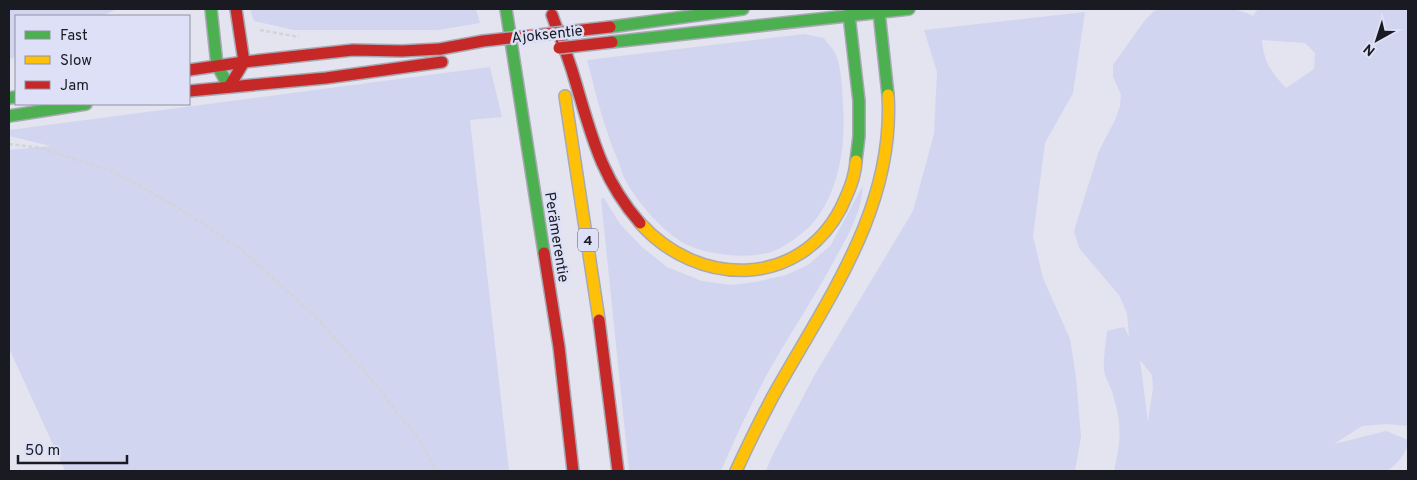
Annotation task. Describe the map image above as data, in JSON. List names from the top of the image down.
{
  "streets": {
    "main road": ["Ajoksentie", "Perämerentie", "4"]
  },
  "legend": ["Fast", "Slow", "Jam"],
  "scale_bar": "50 m",
  "north": "bottom left"
}
